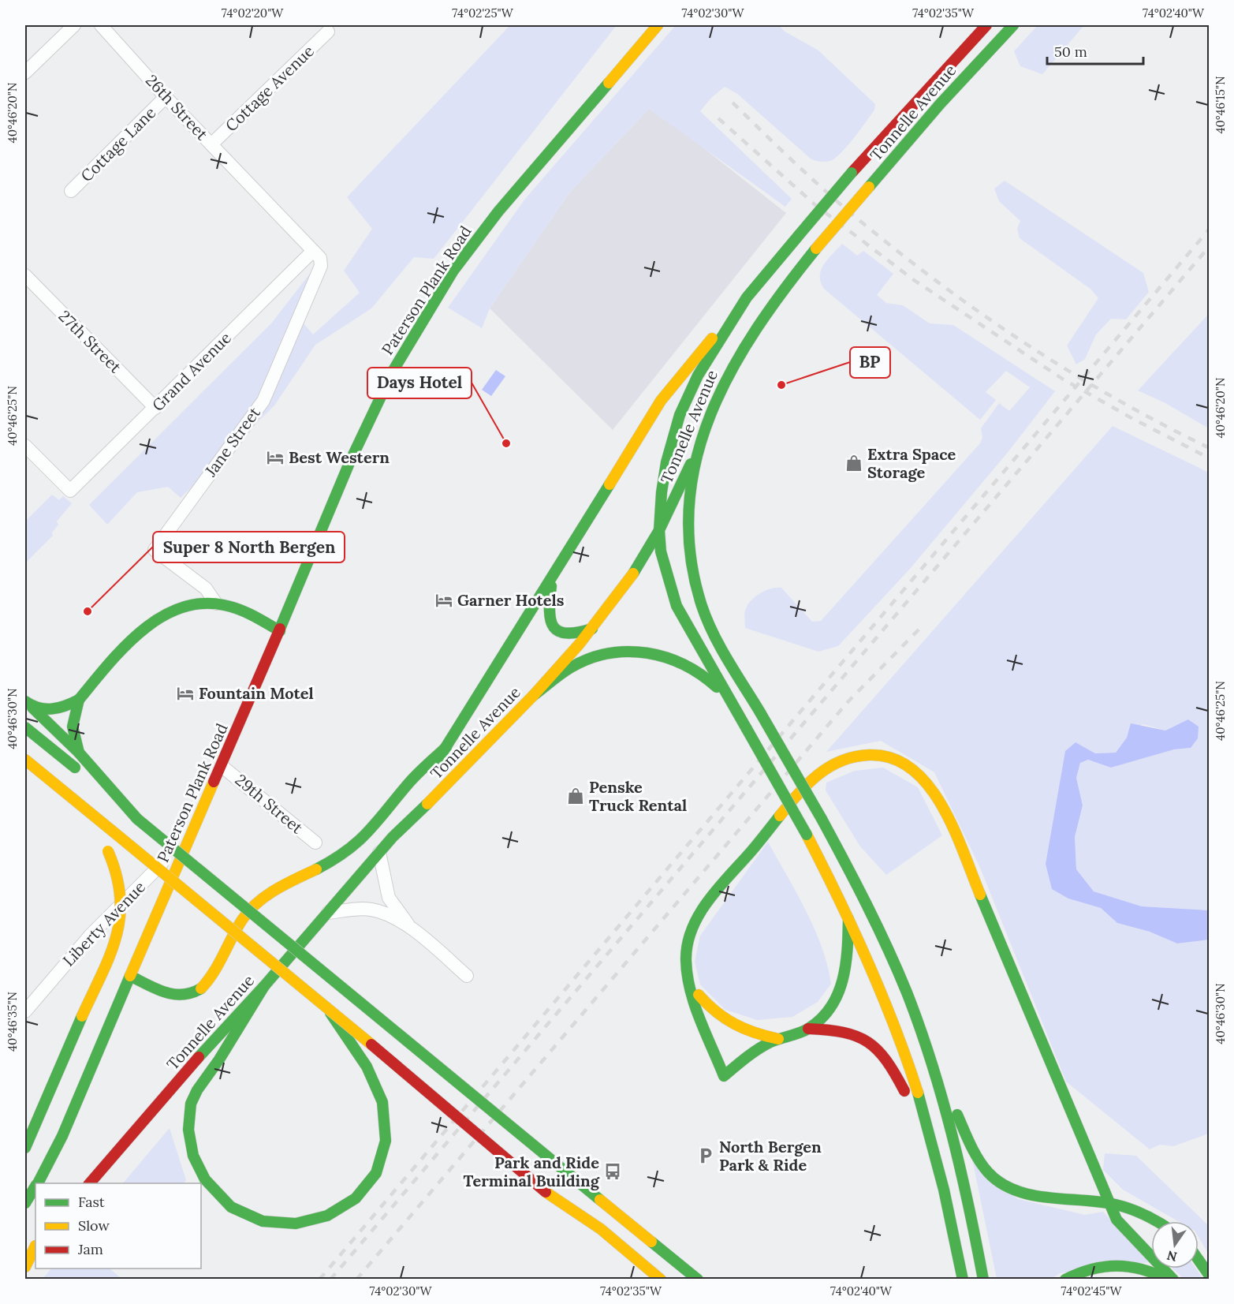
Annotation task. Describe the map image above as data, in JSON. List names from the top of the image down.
{
  "streets": {
    "main road": ["Tonnelle Avenue", "Paterson Plank Road"],
    "street": [
      "Cottage Avenue",
      "26th Street",
      "Cottage Lane",
      "27th Street",
      "Grand Avenue",
      "Jane Street",
      "29th Street",
      "Liberty Avenue"
    ]
  },
  "crossings": [
    ["Cottage Avenue", "26th Street"],
    ["26th Street", "Cottage Lane"],
    ["26th Street", "Grand Avenue"],
    ["26th Street", "Jane Street"],
    ["Paterson Plank Road", "29th Street"],
    ["Paterson Plank Road", "Liberty Avenue"],
    ["27th Street", "Grand Avenue"],
    ["Grand Avenue", "Jane Street"]
  ],
  "places": {
    "other": ["BP", "Days Hotel", "Super 8 North Bergen"],
    "hotel": ["Best Western", "Garner Hotels", "Fountain Motel"],
    "shop": ["Extra Space Storage", "Penske Truck Rental"],
    "parking": ["North Bergen Park & Ride"],
    "bus stop": ["Park and Ride Terminal Building"]
  },
  "legend": ["Fast", "Slow", "Jam"],
  "scale_bar": "50 m",
  "north": "bottom",
  "coordinates": [
    "74°02'20\"W",
    "74°02'25\"W",
    "74°02'30\"W",
    "74°02'35\"W",
    "74°02'40\"W",
    "40°46'15\"N",
    "40°46'20\"N",
    "40°46'25\"N",
    "40°46'30\"N",
    "40°46'35\"N",
    "74°02'45\"W"
  ]
}
